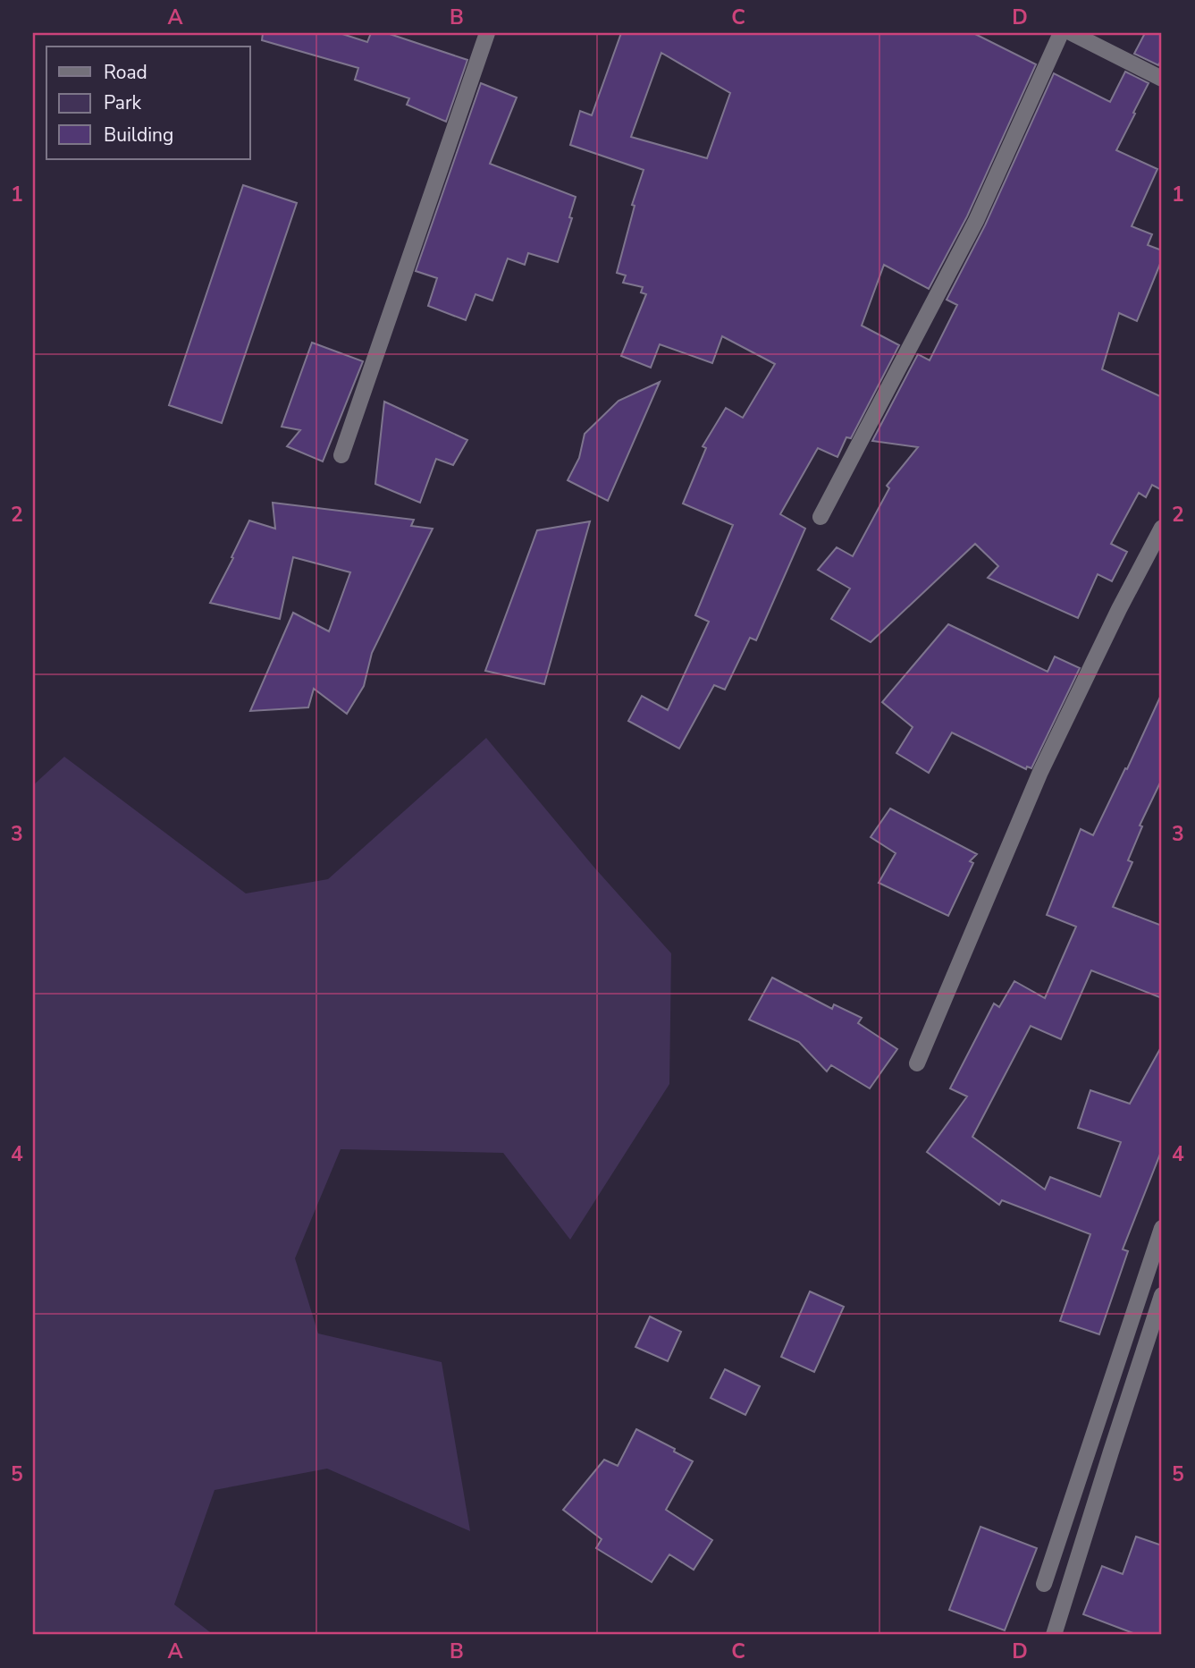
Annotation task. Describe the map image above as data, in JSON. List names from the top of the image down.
{
  "legend": ["Road", "Park", "Building"],
  "grid": {
    "columns": [
      "A",
      "B",
      "C",
      "D"
    ],
    "rows": [
      "1",
      "2",
      "3",
      "4",
      "5"
    ]
  }
}
